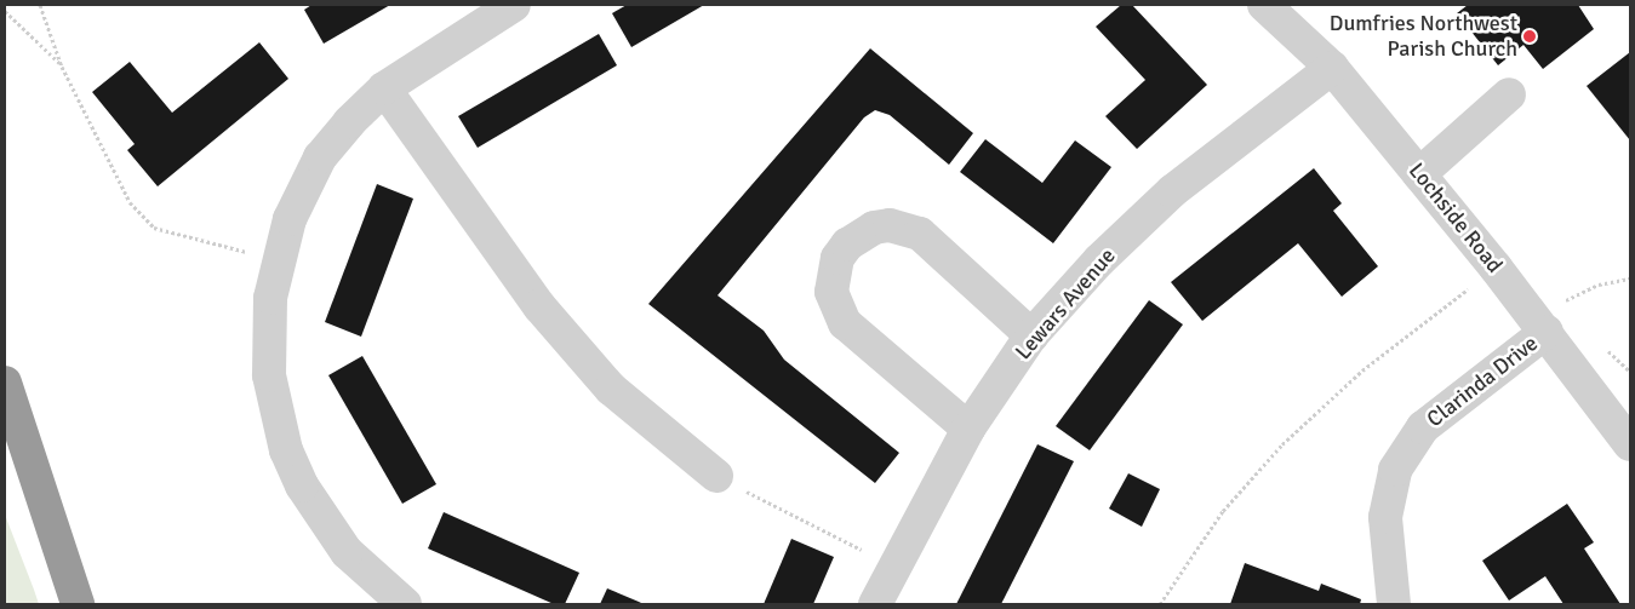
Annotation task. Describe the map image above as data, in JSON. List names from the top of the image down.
{
  "streets": {
    "street": ["Lochside Road", "Lewars Avenue", "Clarinda Drive"]
  },
  "crossings": [
    ["Lochside Road", "Lewars Avenue"],
    ["Lochside Road", "Clarinda Drive"]
  ],
  "places": ["Dumfries Northwest Parish Church"]
}
